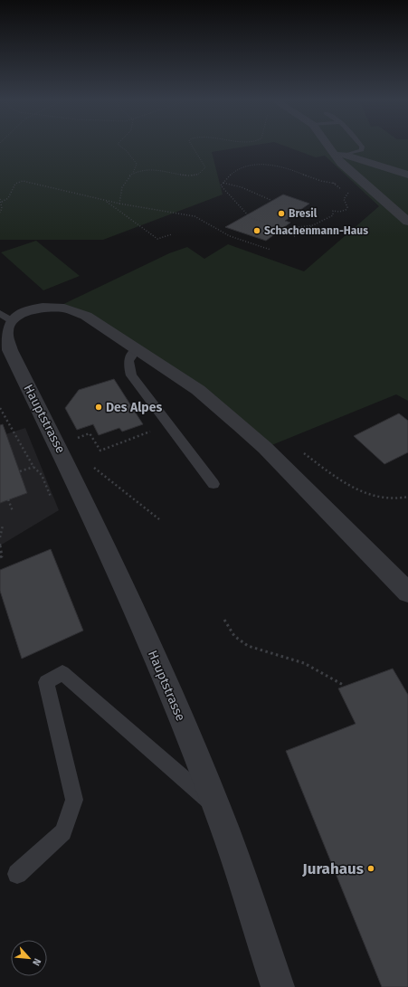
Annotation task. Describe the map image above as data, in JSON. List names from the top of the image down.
{
  "streets": {
    "street": ["Hauptstrasse"]
  },
  "places": [
    "Bresil",
    "Schachenmann-Haus",
    "Des Alpes",
    "Jurahaus"
  ],
  "north": "bottom right"
}
